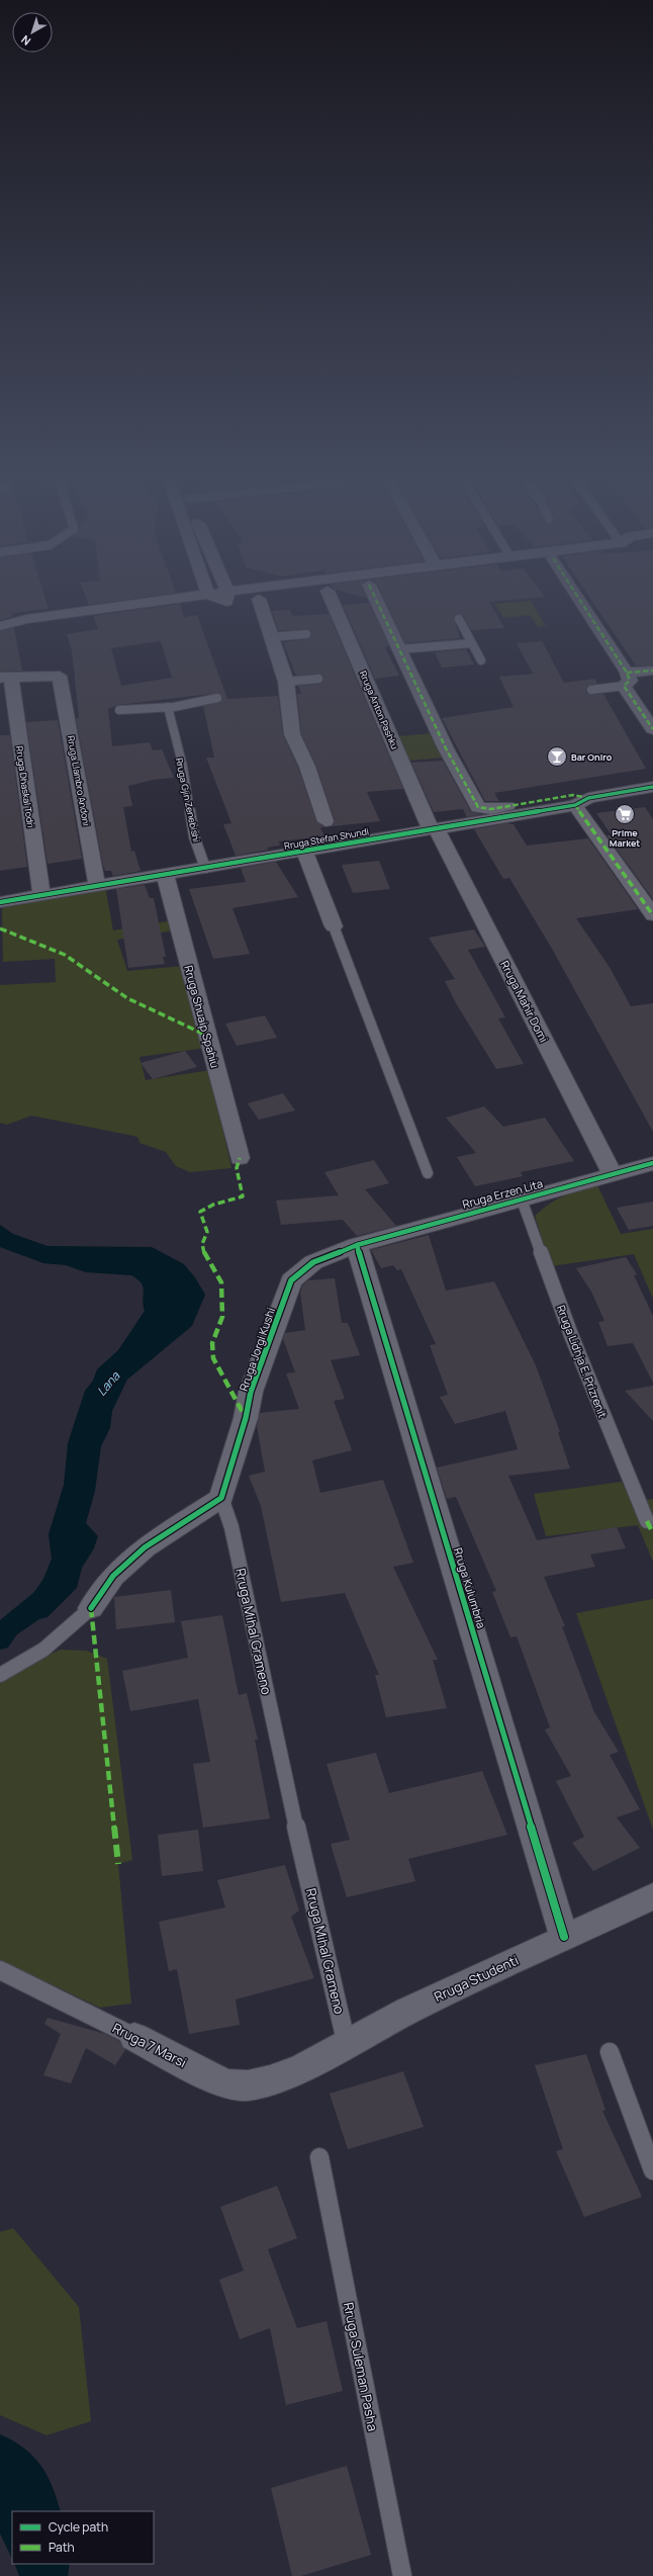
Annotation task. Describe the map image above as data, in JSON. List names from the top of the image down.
{
  "streets": {
    "street": [
      "Rruga Anton Pashku",
      "Rruga Llambro Andoni",
      "Rruga Dhaskal Todri",
      "Rruga Stefan Shundi",
      "Rruga Mahir Domi",
      "Rruga Shuaip Spahiu",
      "Rruga Erzen Lita",
      "Rruga Jorgi Kushi",
      "Rruga Kulumbria",
      "Rruga Studenti",
      "Rruga 7 Marsi"
    ],
    "lane": [
      "Rruga Gjin Zenebishi",
      "Rruga Lidhja E. Prizrenit",
      "Rruga Mihal Grameno",
      "Rruga Suleman Pasha"
    ]
  },
  "crossings": [
    ["Rruga Anton Pashku", "Rruga Stefan Shundi"],
    ["Rruga Anton Pashku", "Rruga Mahir Domi"],
    ["Rruga Llambro Andoni", "Rruga Dhaskal Todri"],
    ["Rruga Llambro Andoni", "Rruga Stefan Shundi"],
    ["Rruga Dhaskal Todri", "Rruga Stefan Shundi"],
    ["Rruga Gjin Zenebishi", "Rruga Stefan Shundi"],
    ["Rruga Stefan Shundi", "Rruga Mahir Domi"],
    ["Rruga Stefan Shundi", "Rruga Shuaip Spahiu"],
    ["Rruga Mahir Domi", "Rruga Erzen Lita"],
    ["Rruga Erzen Lita", "Rruga Jorgi Kushi"],
    ["Rruga Erzen Lita", "Rruga Lidhja E. Prizrenit"],
    ["Rruga Erzen Lita", "Rruga Kulumbria"],
    ["Rruga Jorgi Kushi", "Rruga Kulumbria"],
    ["Rruga Jorgi Kushi", "Rruga Mihal Grameno"],
    ["Rruga Kulumbria", "Rruga Studenti"],
    ["Rruga Mihal Grameno", "Rruga Studenti"],
    ["Rruga Studenti", "Rruga 7 Marsi"]
  ],
  "water": ["Lana"],
  "places": {
    "bar": ["Bar Oniro"],
    "supermarket": ["Prime Market"]
  },
  "legend": ["Cycle path", "Path"],
  "north": "bottom left"
}
